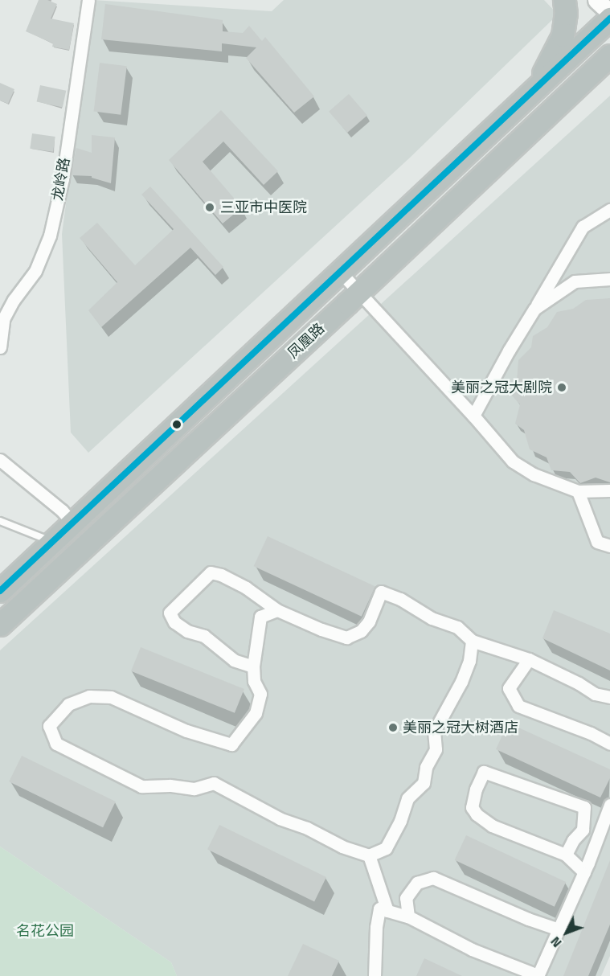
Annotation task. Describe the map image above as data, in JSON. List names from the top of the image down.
{
  "streets": {
    "highway": ["凤凰路"],
    "street": ["龙岭路"]
  },
  "parks": ["名花公园"],
  "places": ["三亚市中医院", "美丽之冠大剧院", "美丽之冠大树酒店"],
  "north": "bottom left"
}
